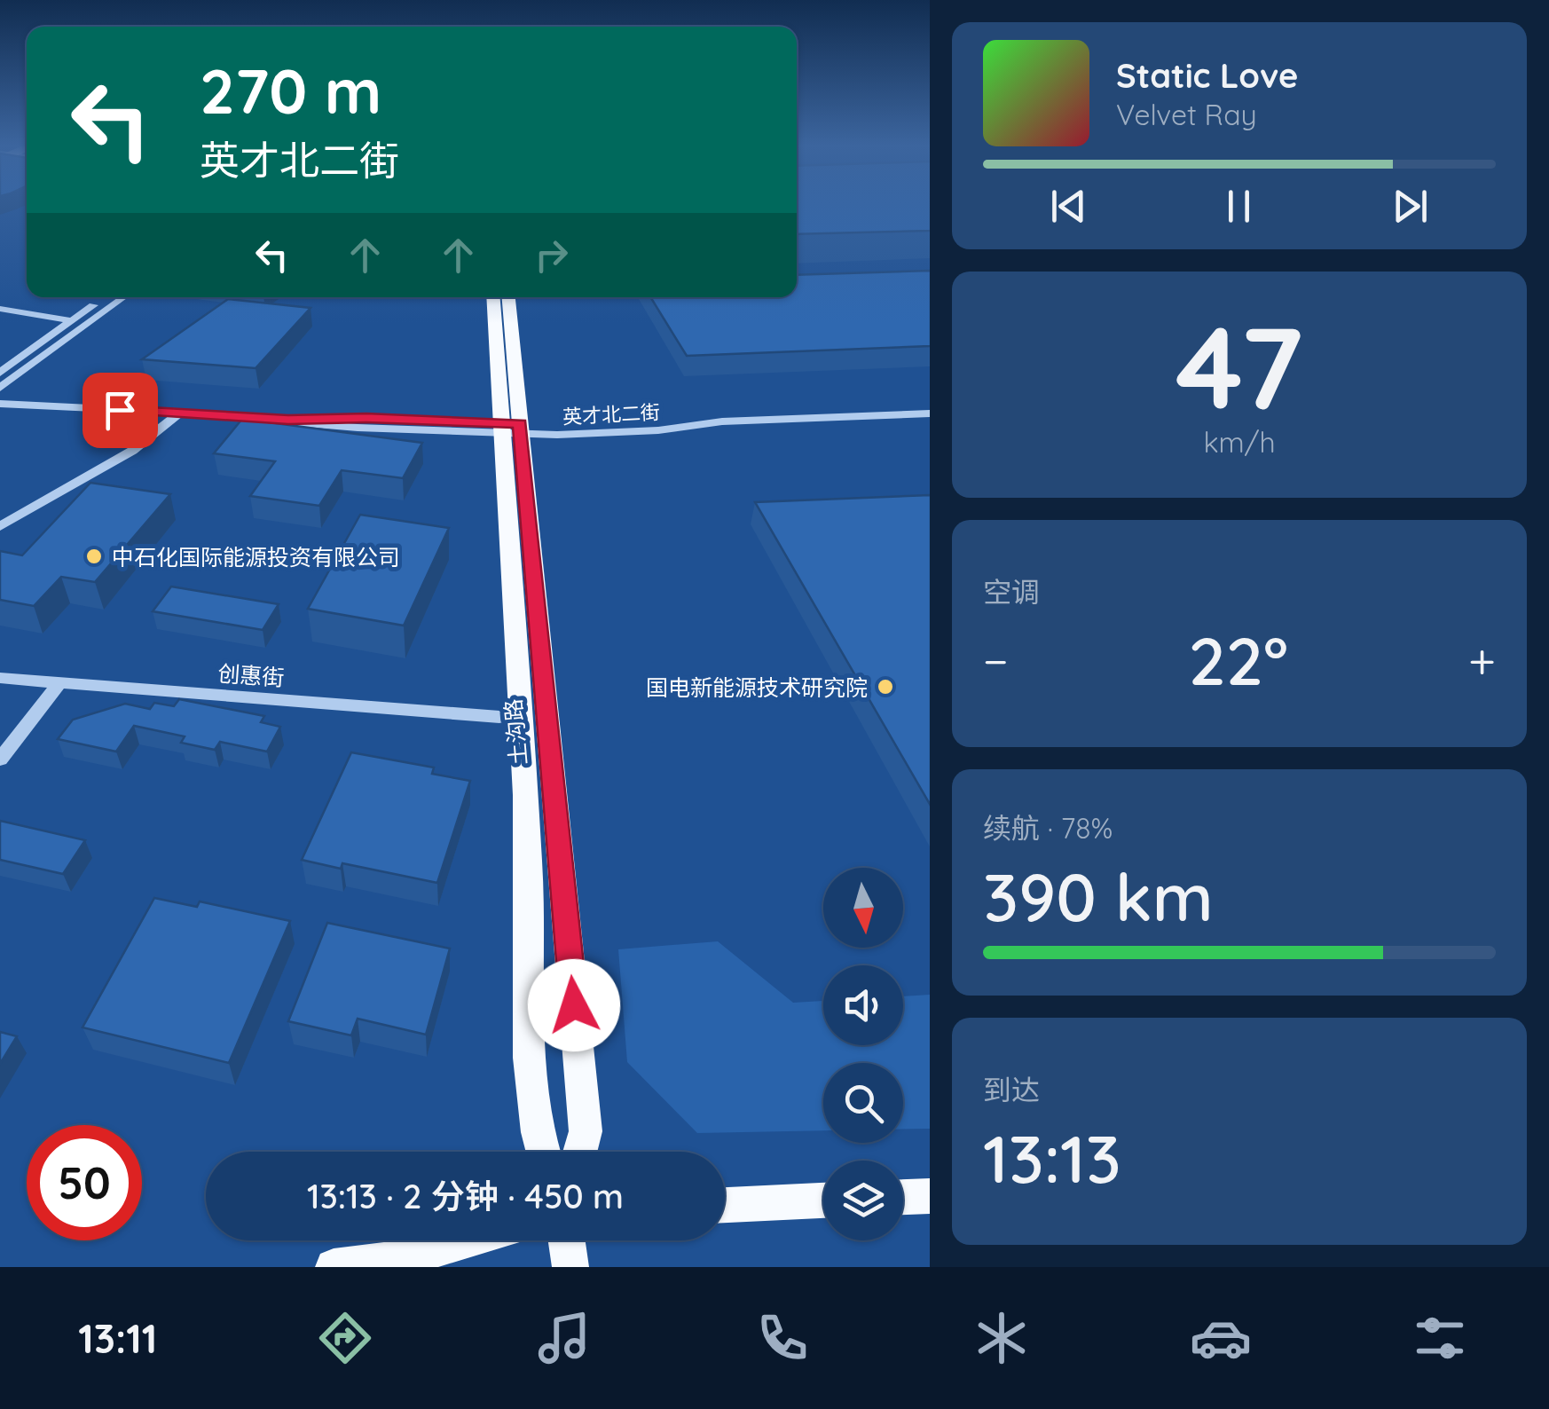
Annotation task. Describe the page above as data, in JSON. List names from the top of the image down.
{
  "streets": {
    "main road": ["土沟路"],
    "street": ["英才北二街", "创惠街"]
  },
  "crossings": [
    ["英才北二街", "土沟路"]
  ],
  "places": ["中石化国际能源投资有限公司", "国电新能源技术研究院"],
  "north": "bottom",
  "page": {
    "turn": ["270 m", "英才北二街"],
    "song": ["Static Love", "Velvet Ray"],
    "tile": [
      ["47", "km/h"],
      "空调",
      ["续航 · 78%", "390 km"],
      ["到达", "13:13"]
    ],
    "heat": ["−", "22°", "+"],
    "limit": "50",
    "trip": "13:13 · 2 分钟 · 450 m",
    "tabs": "13:11"
  }
}
